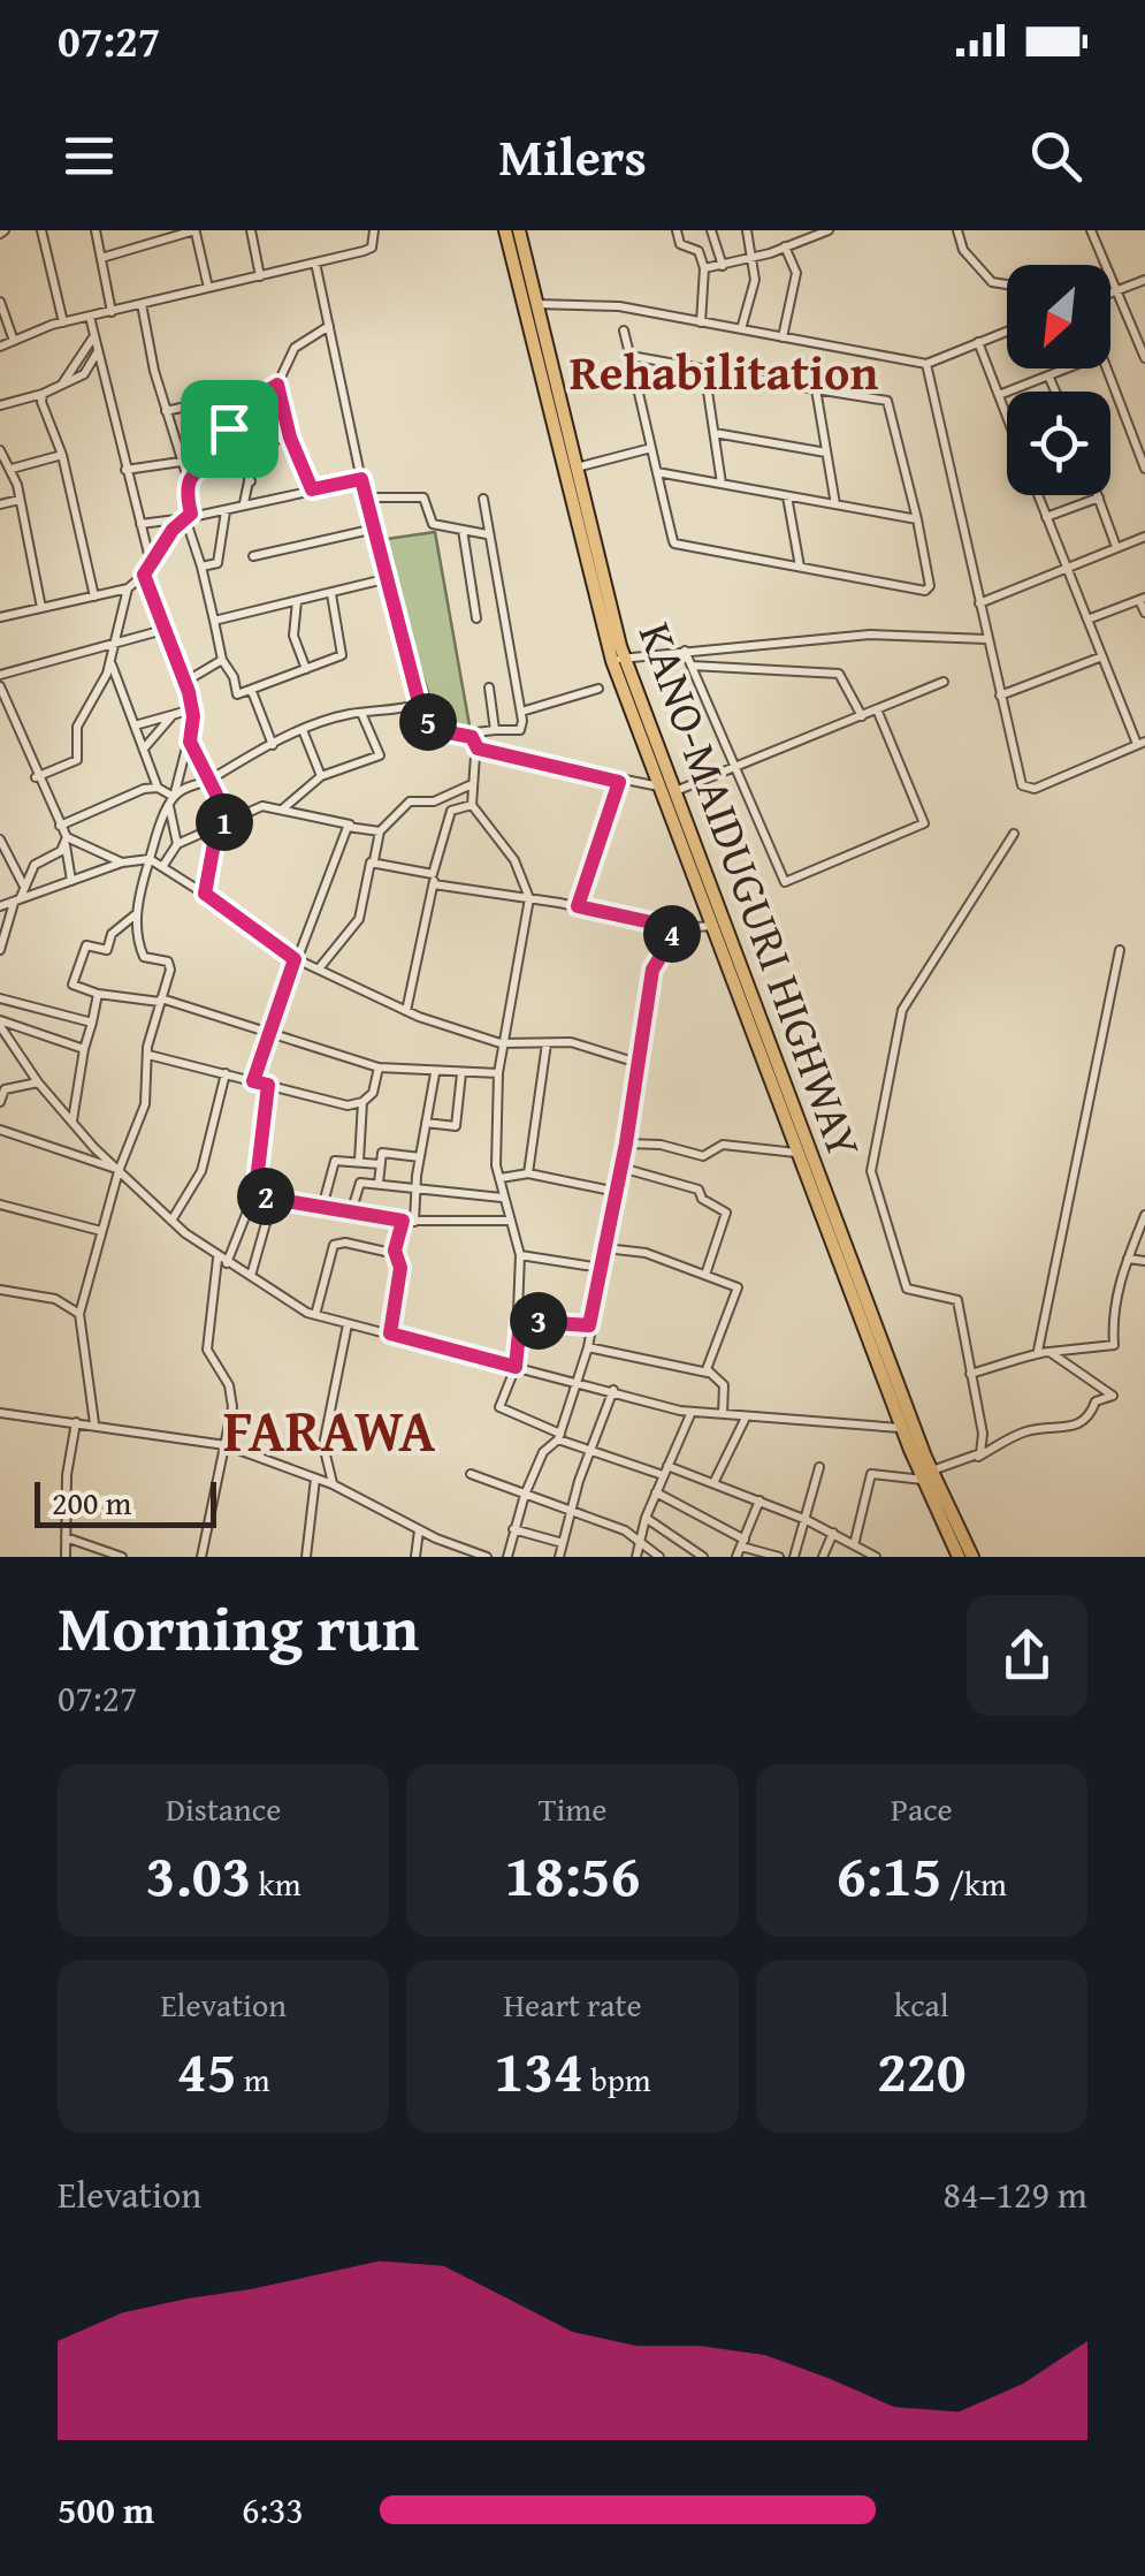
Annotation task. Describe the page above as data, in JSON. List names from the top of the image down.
{
  "streets": {
    "highway": ["KANO-MAIDUGURI HIGHWAY"]
  },
  "districts": ["Rehabilitation", "FARAWA"],
  "scale_bar": "200 m",
  "north": "bottom left",
  "page": {
    "status": "07:27",
    "header": "Milers",
    "pins": [
      "5",
      "1",
      "4",
      "2",
      "3"
    ],
    "scale": "200 m",
    "heading": ["Morning run", "07:27"],
    "stats": [
      ["Distance", "3.03 km"],
      ["Time", "18:56"],
      ["Pace", "6:15 /km"],
      ["Elevation", "45 m"],
      ["Heart rate", "134 bpm"],
      ["kcal", "220"]
    ],
    "chart": ["Elevation", "84–129 m"],
    "list": [
      {
        "name": "500 m",
        "note": "6:33"
      }
    ]
  }
}
